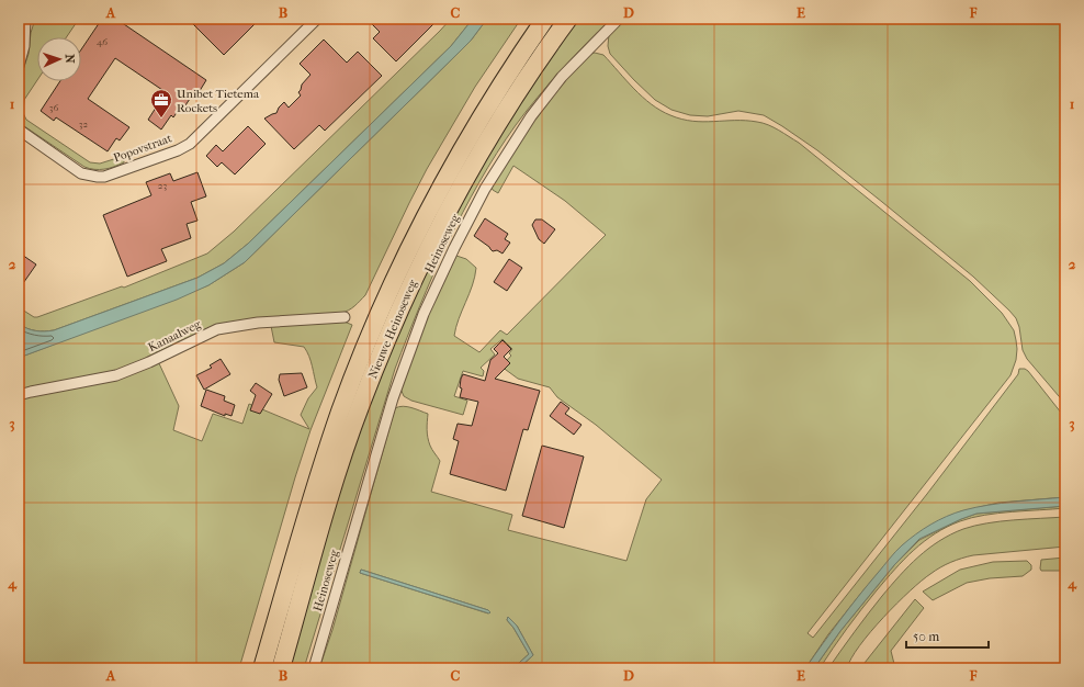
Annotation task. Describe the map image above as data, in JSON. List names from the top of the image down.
{
  "streets": {
    "highway": ["Nieuwe Heinoseweg"],
    "street": ["Popovstraat", "Heinoseweg", "Kanaalweg"]
  },
  "places": {
    "office": ["Unibet Tietema Rockets"]
  },
  "house_numbers": [
    "46",
    "36",
    "32",
    "23"
  ],
  "scale_bar": "50 m",
  "north": "right",
  "grid": {
    "columns": [
      "A",
      "B",
      "C",
      "D",
      "E",
      "F"
    ],
    "rows": [
      "1",
      "2",
      "3",
      "4"
    ]
  }
}
